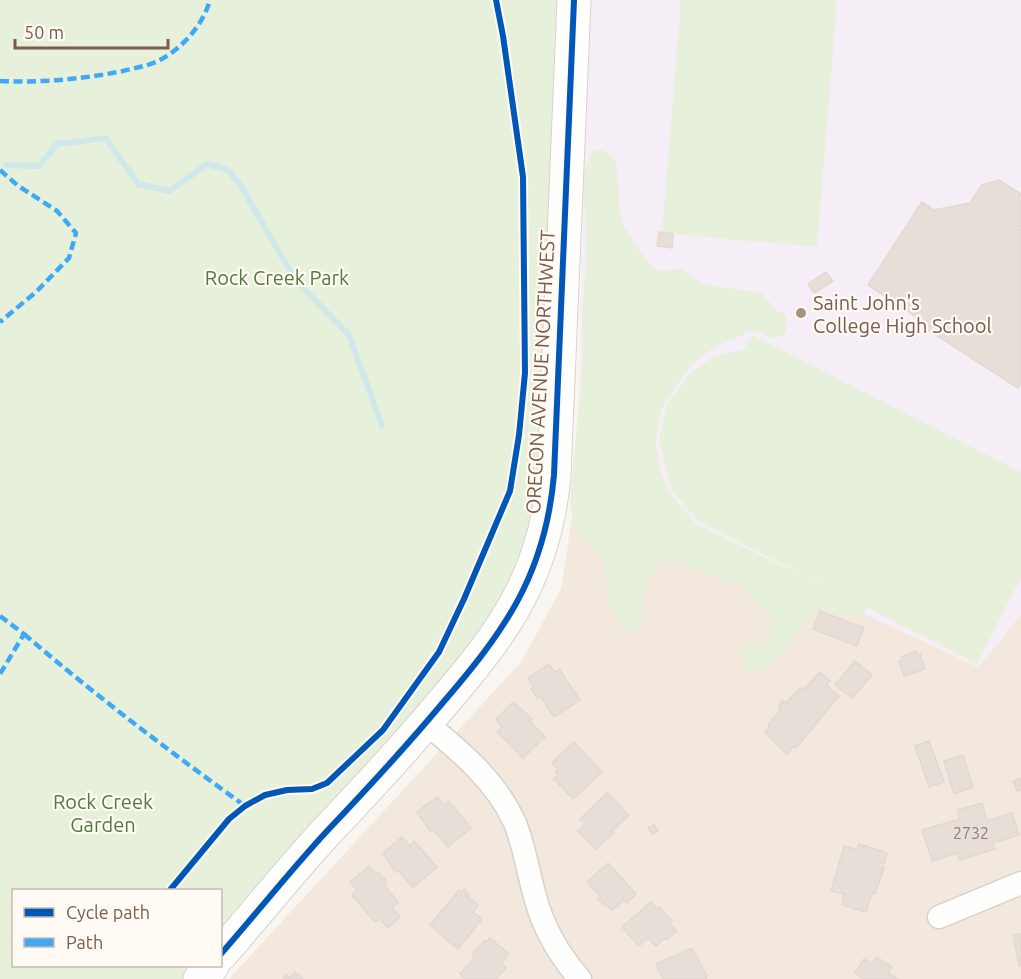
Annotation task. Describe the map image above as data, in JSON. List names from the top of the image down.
{
  "streets": {
    "street": ["OREGON AVENUE NORTHWEST"]
  },
  "parks": ["Rock Creek Park", "Rock Creek Garden"],
  "places": ["Saint John's College High School"],
  "house_numbers": ["2732"],
  "legend": ["Cycle path", "Path"],
  "scale_bar": "50 m"
}
